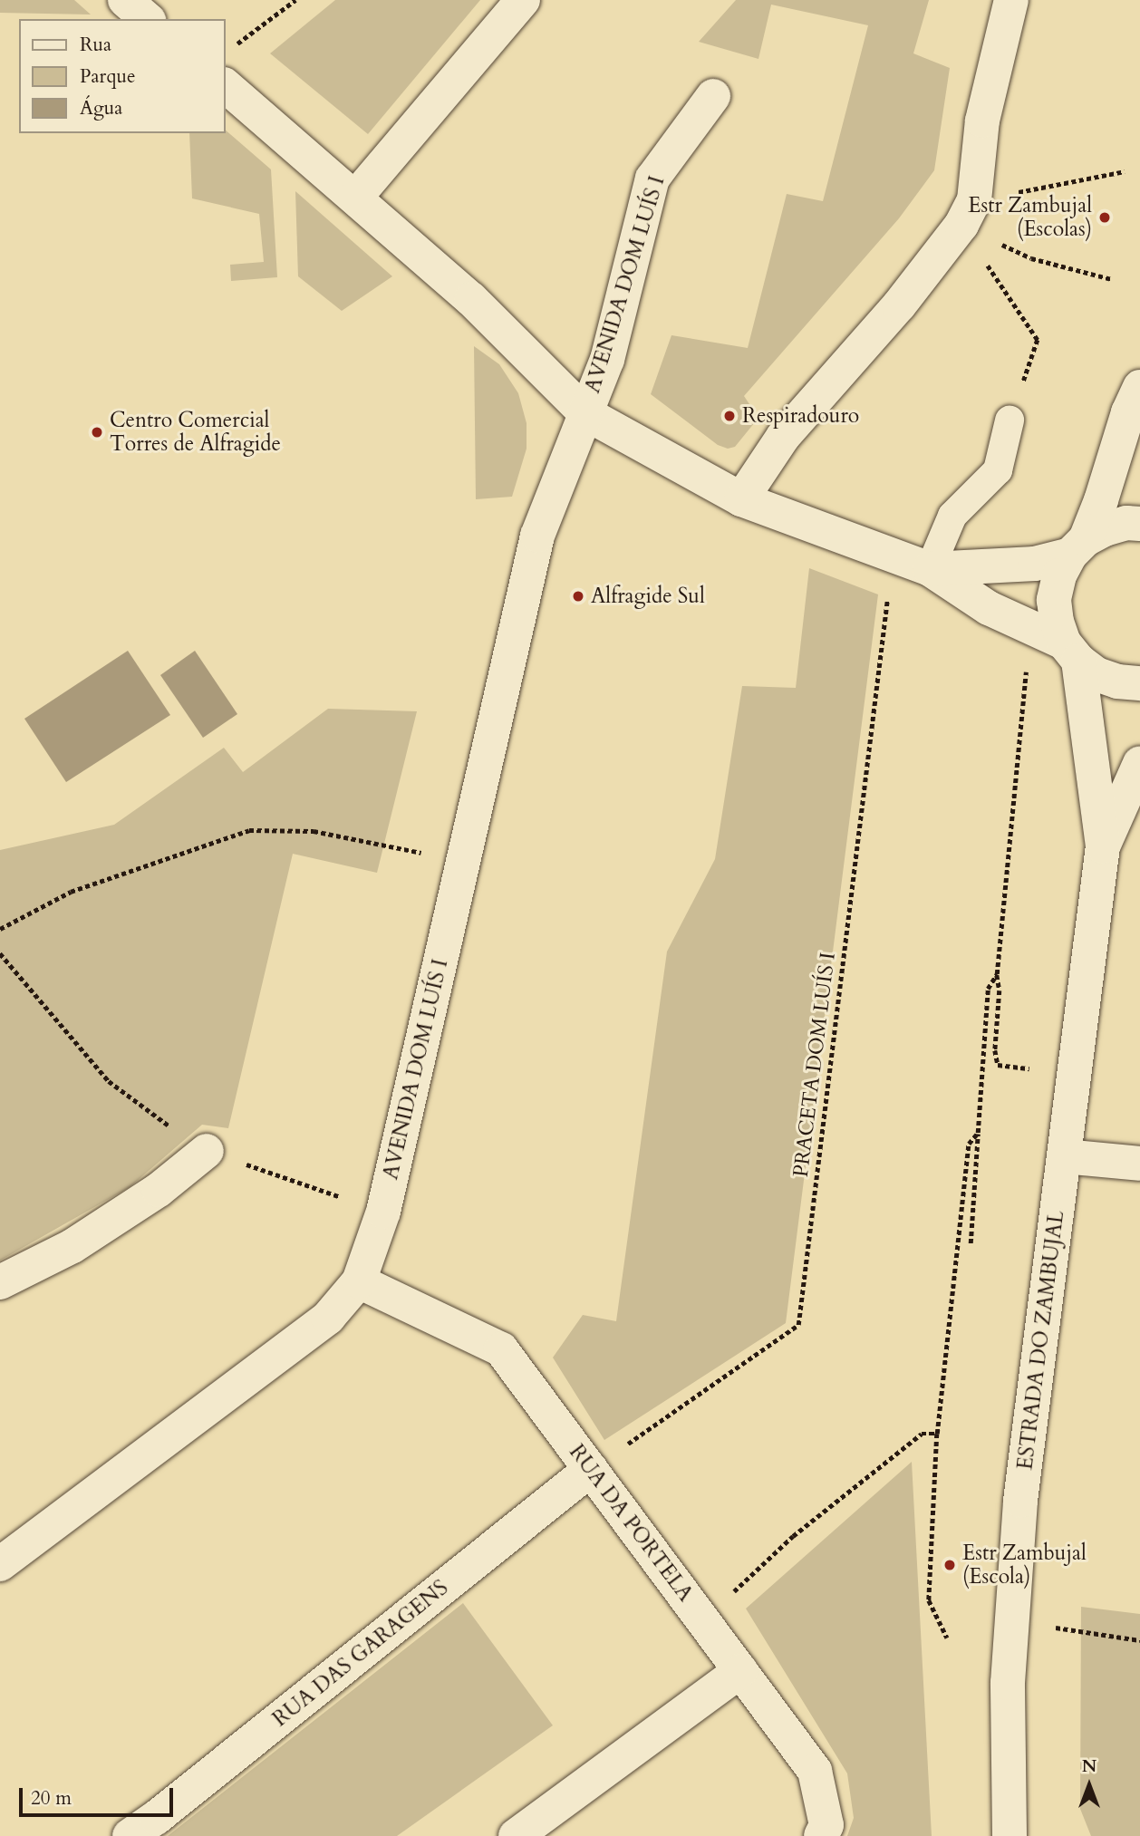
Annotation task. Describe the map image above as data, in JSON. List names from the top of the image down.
{
  "streets": {
    "street": [
      "AVENIDA DOM LUÍS I",
      "ESTRADA DO ZAMBUJAL",
      "RUA DA PORTELA",
      "RUA DAS GARAGENS"
    ],
    "path": ["PRACETA DOM LUÍS I"]
  },
  "crossings": [
    ["AVENIDA DOM LUÍS I", "PRACETA DOM LUÍS I"],
    ["AVENIDA DOM LUÍS I", "ESTRADA DO ZAMBUJAL"],
    ["AVENIDA DOM LUÍS I", "RUA DA PORTELA"],
    ["PRACETA DOM LUÍS I", "RUA DA PORTELA"],
    ["PRACETA DOM LUÍS I", "RUA DAS GARAGENS"],
    ["RUA DA PORTELA", "RUA DAS GARAGENS"]
  ],
  "places": [
    "Estr Zambujal (Escolas)",
    "Respiradouro",
    "Centro Comercial Torres de Alfragide",
    "Alfragide Sul",
    "Estr Zambujal (Escola)"
  ],
  "legend": ["Rua", "Parque", "Água"],
  "scale_bar": "20 m",
  "north": "top"
}
